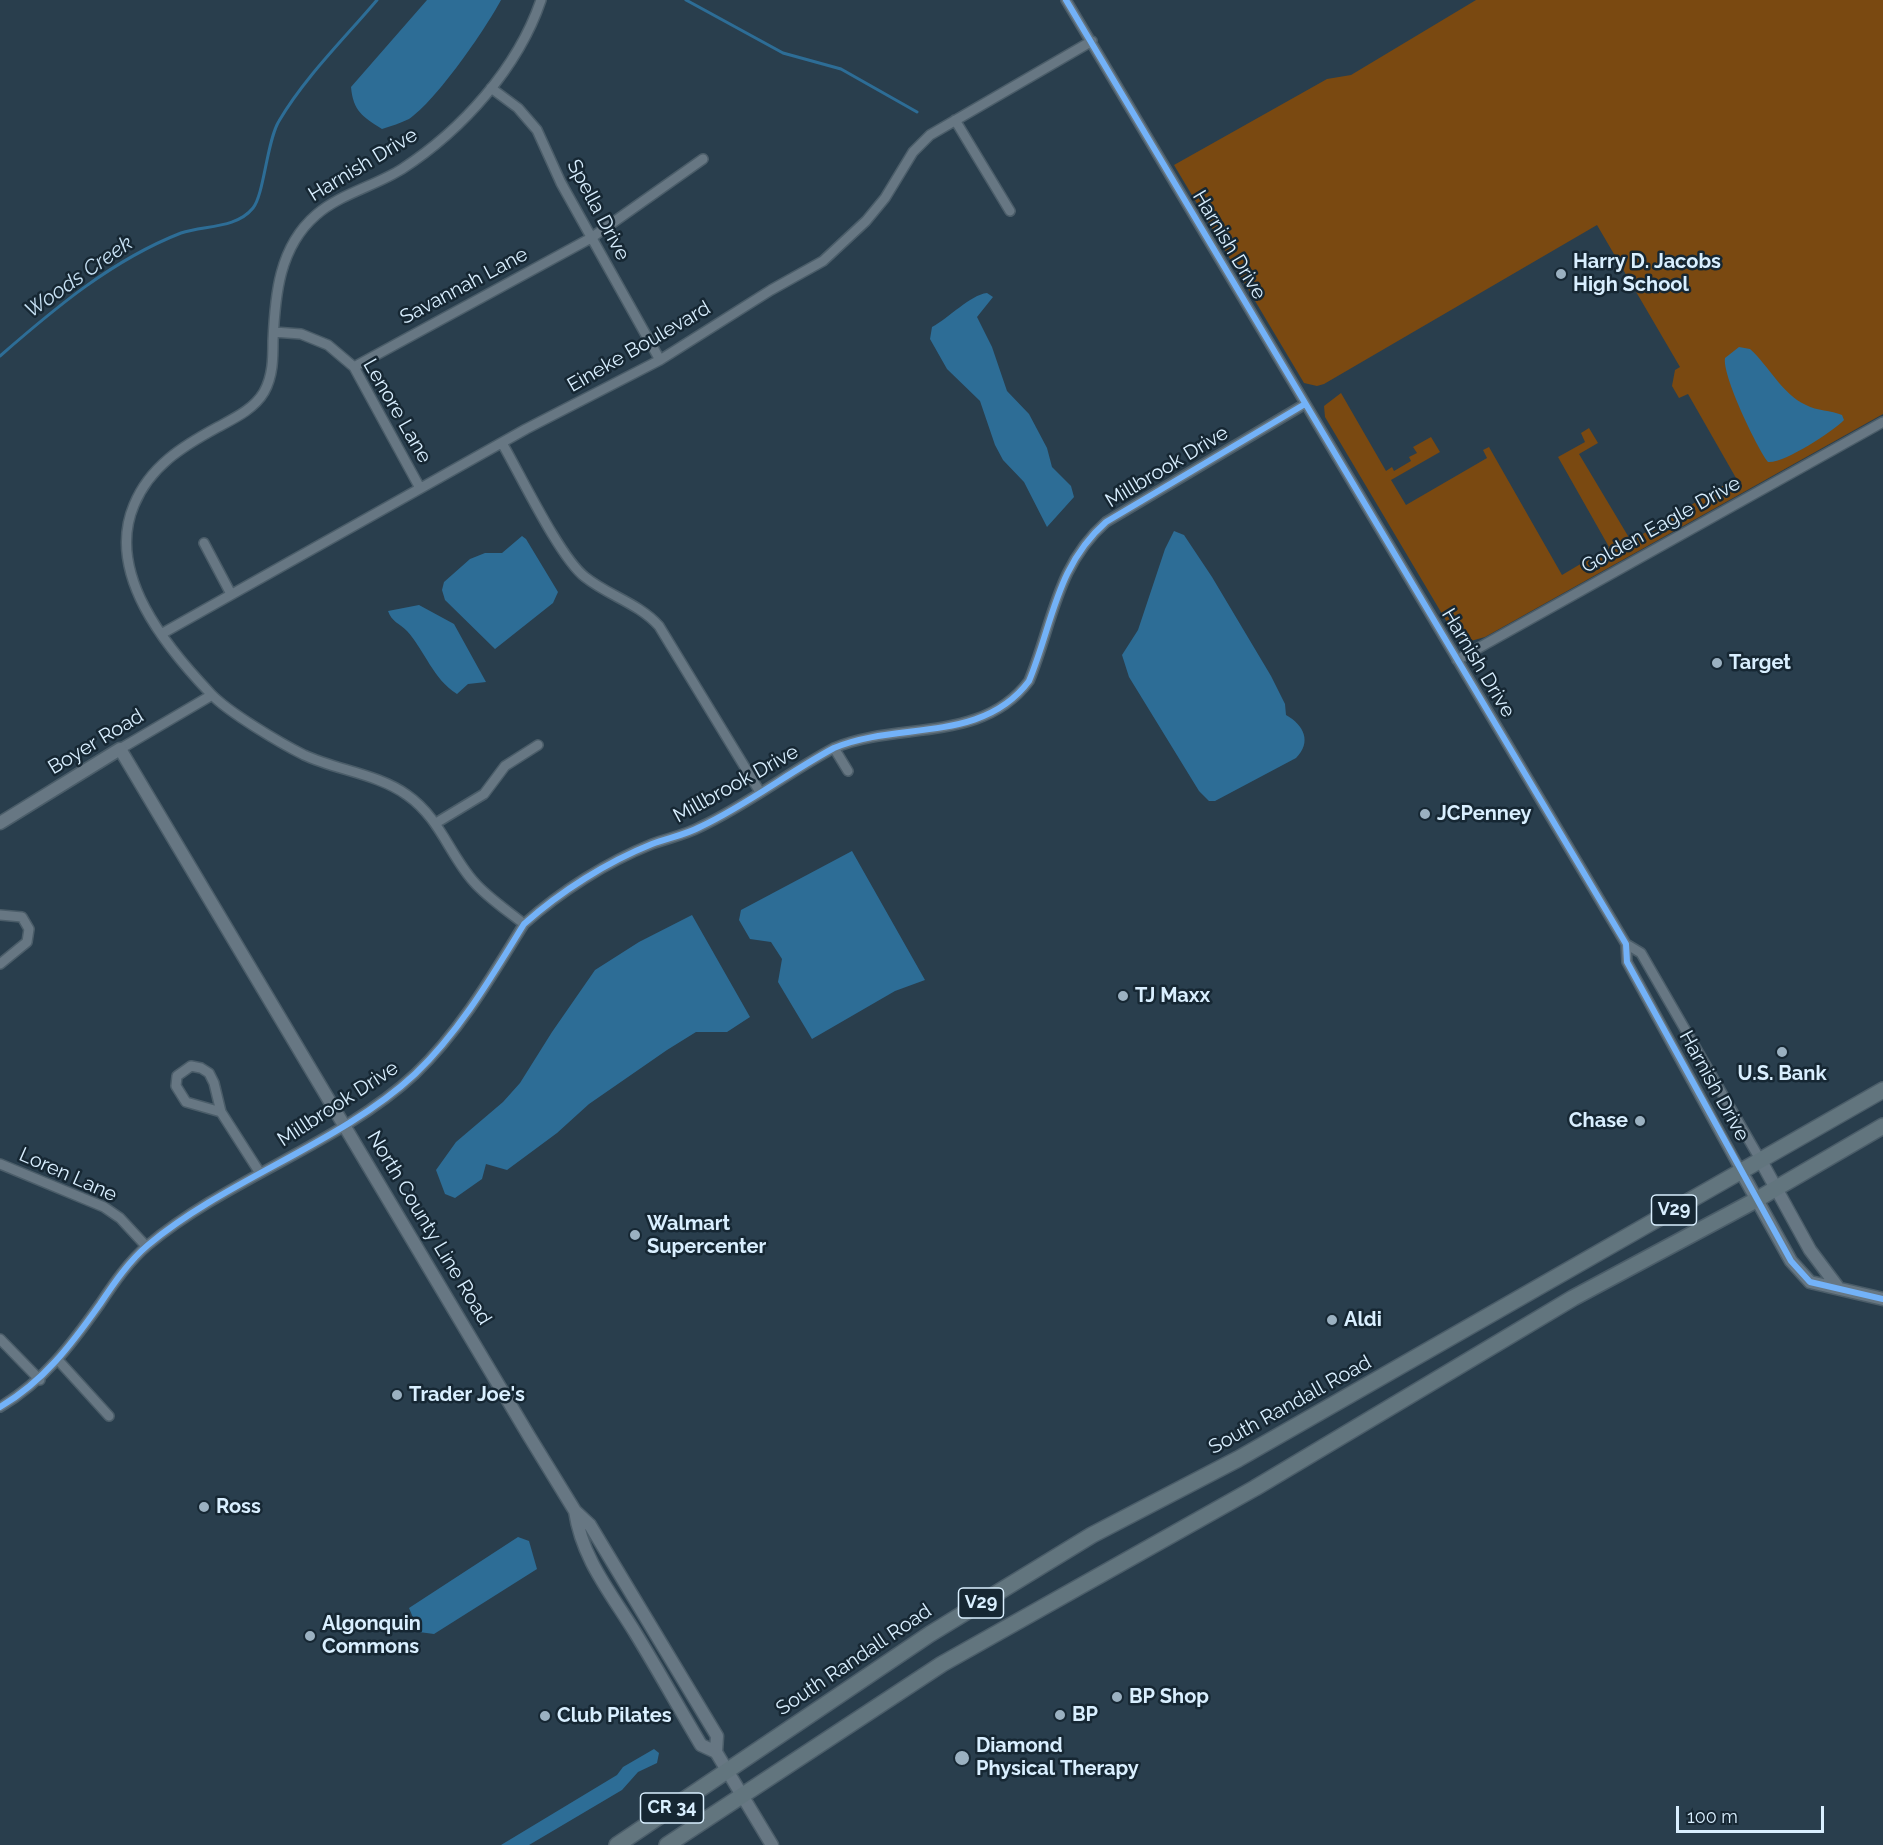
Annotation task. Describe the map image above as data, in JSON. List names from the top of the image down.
{
  "streets": {
    "main road": ["V29", "South Randall Road", "CR 34"],
    "street": [
      "Harnish Drive",
      "Spella Drive",
      "Savannah Lane",
      "Eineke Boulevard",
      "Lenore Lane",
      "Millbrook Drive",
      "Golden Eagle Drive",
      "Boyer Road",
      "Loren Lane",
      "North County Line Road"
    ]
  },
  "crossings": [
    ["Harnish Drive", "Spella Drive"],
    ["Harnish Drive", "Eineke Boulevard"],
    ["Harnish Drive", "Lenore Lane"],
    ["Harnish Drive", "Millbrook Drive"],
    ["Harnish Drive", "Golden Eagle Drive"],
    ["Harnish Drive", "Boyer Road"],
    ["Harnish Drive", "V29"],
    ["Harnish Drive", "South Randall Road"],
    ["Spella Drive", "Savannah Lane"],
    ["Spella Drive", "Eineke Boulevard"],
    ["Savannah Lane", "Lenore Lane"],
    ["Eineke Boulevard", "Lenore Lane"],
    ["Millbrook Drive", "Loren Lane"],
    ["Millbrook Drive", "North County Line Road"],
    ["Boyer Road", "North County Line Road"],
    ["V29", "North County Line Road"],
    ["V29", "CR 34"],
    ["North County Line Road", "South Randall Road"],
    ["North County Line Road", "CR 34"],
    ["South Randall Road", "CR 34"]
  ],
  "water": ["Woods Creek"],
  "places": [
    "Harry D. Jacobs High School",
    "Target",
    "JCPenney",
    "TJ Maxx",
    "U.S. Bank",
    "Chase",
    "Walmart Supercenter",
    "Aldi",
    "Trader Joe's",
    "Ross",
    "Algonquin Commons",
    "BP Shop",
    "BP",
    "Club Pilates",
    "Diamond Physical Therapy"
  ],
  "scale_bar": "100 m"
}
